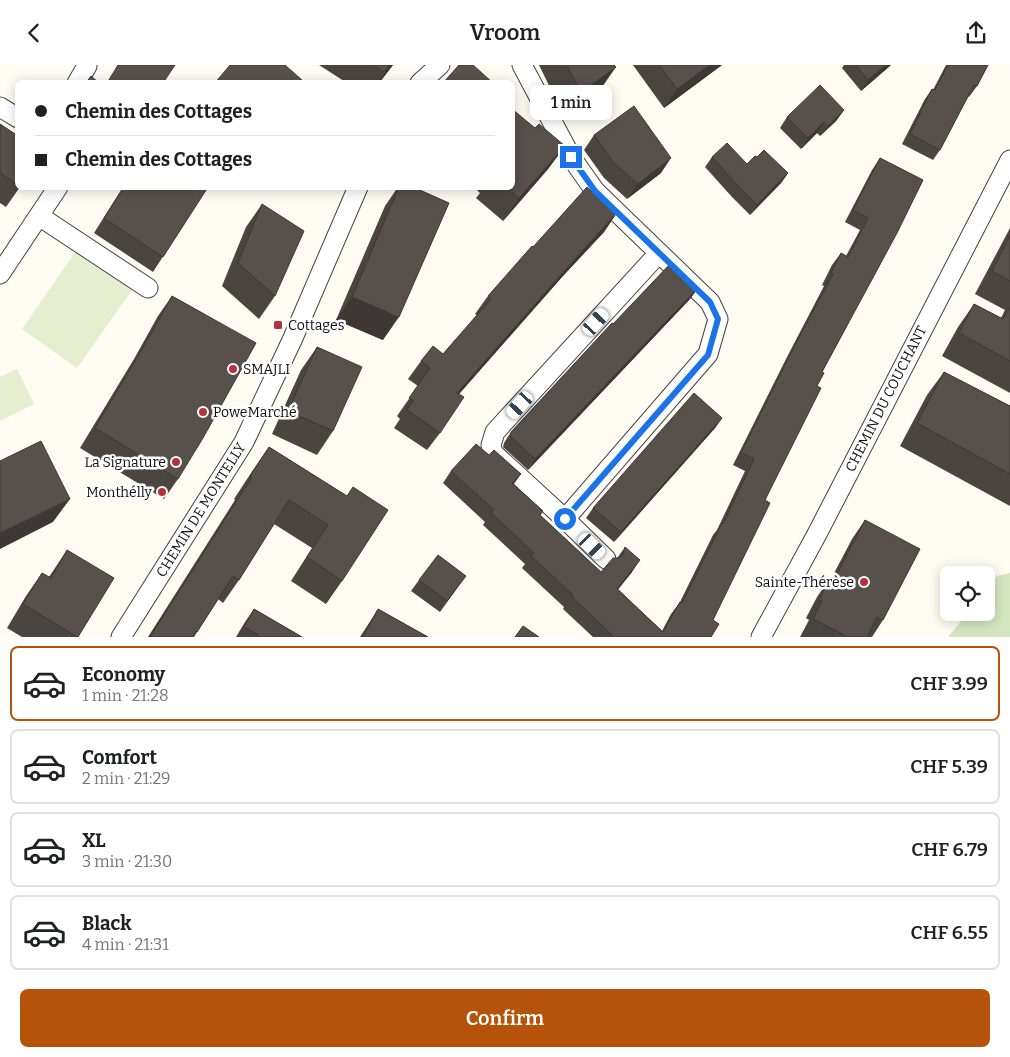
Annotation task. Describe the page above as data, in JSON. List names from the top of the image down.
{
  "streets": {
    "street": ["CHEMIN DU COUCHANT", "CHEMIN DE MONTELLY"]
  },
  "places": {
    "transit": ["Cottages"],
    "other": [
      "SMAJLI",
      "PoweMarché",
      "La Signature",
      "Monthélly",
      "Sainte-Thérèse"
    ]
  },
  "page": {
    "header": "Vroom",
    "banner": ["Chemin des Cottages", "Chemin des Cottages"],
    "bubble": "1 min",
    "list": [
      {
        "name": "Economy",
        "note": "1 min · 21:28",
        "value": "CHF 3.99"
      },
      {
        "name": "Comfort",
        "note": "2 min · 21:29",
        "value": "CHF 5.39"
      },
      {
        "name": "XL",
        "note": "3 min · 21:30",
        "value": "CHF 6.79"
      },
      {
        "name": "Black",
        "note": "4 min · 21:31",
        "value": "CHF 6.55"
      }
    ],
    "buttons": "Confirm"
  }
}
